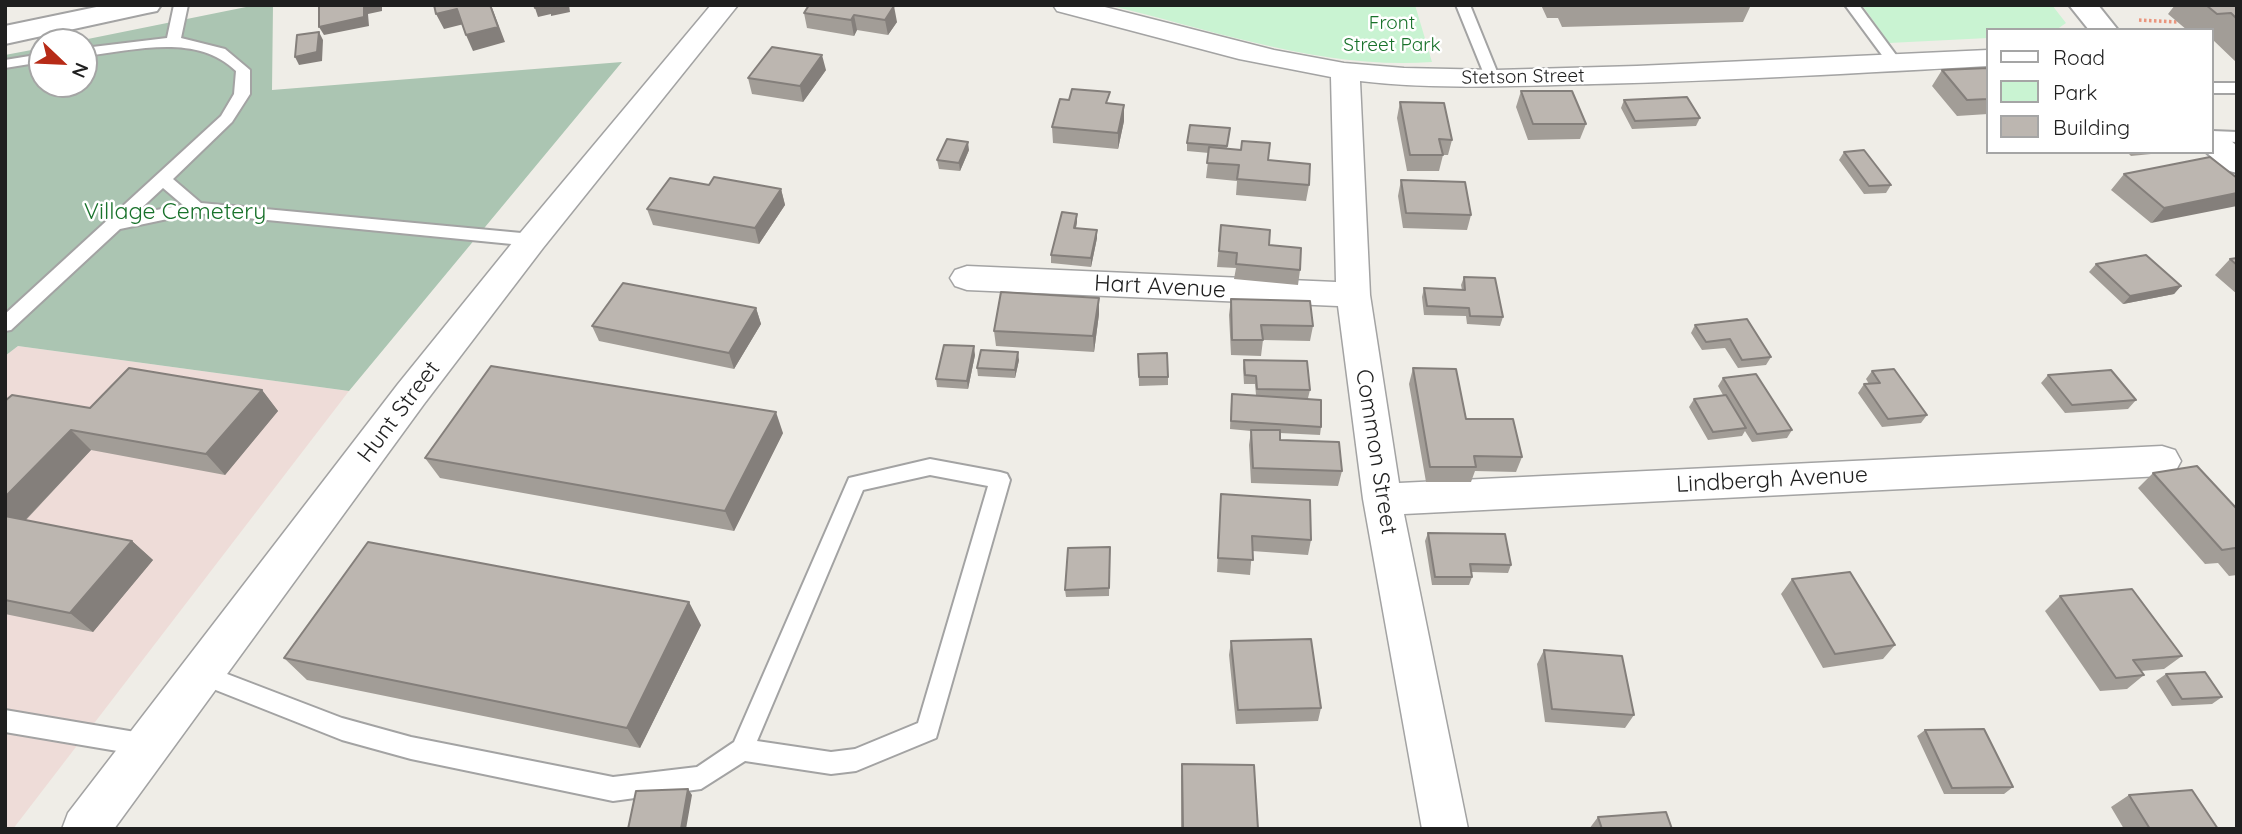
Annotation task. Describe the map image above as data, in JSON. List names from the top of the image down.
{
  "streets": {
    "street": [
      "Stetson Street",
      "Hart Avenue",
      "Hunt Street",
      "Common Street",
      "Lindbergh Avenue"
    ]
  },
  "crossings": [
    ["Stetson Street", "Common Street"],
    ["Hart Avenue", "Common Street"],
    ["Common Street", "Lindbergh Avenue"]
  ],
  "parks": ["Front Street Park", "Village Cemetery"],
  "legend": ["Road", "Park", "Building"],
  "north": "bottom right"
}
